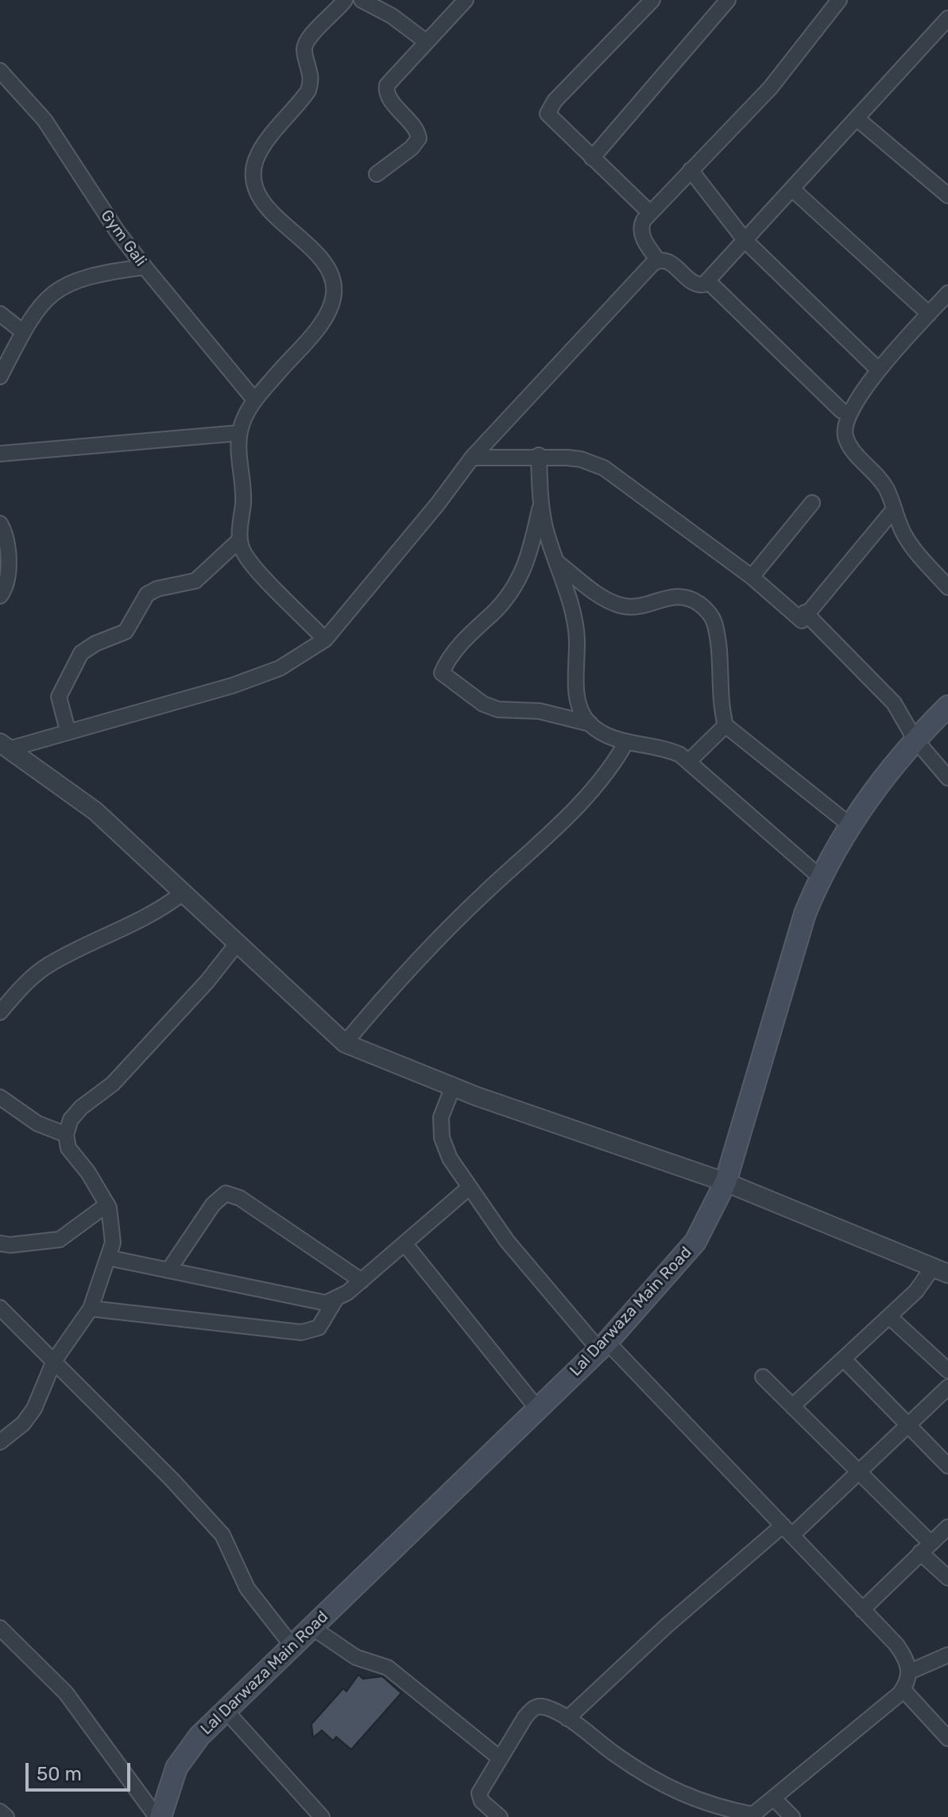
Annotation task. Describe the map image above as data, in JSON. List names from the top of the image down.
{
  "streets": {
    "main road": ["Lal Darwaza Main Road"],
    "street": ["Gym Gali"]
  },
  "scale_bar": "50 m"
}
